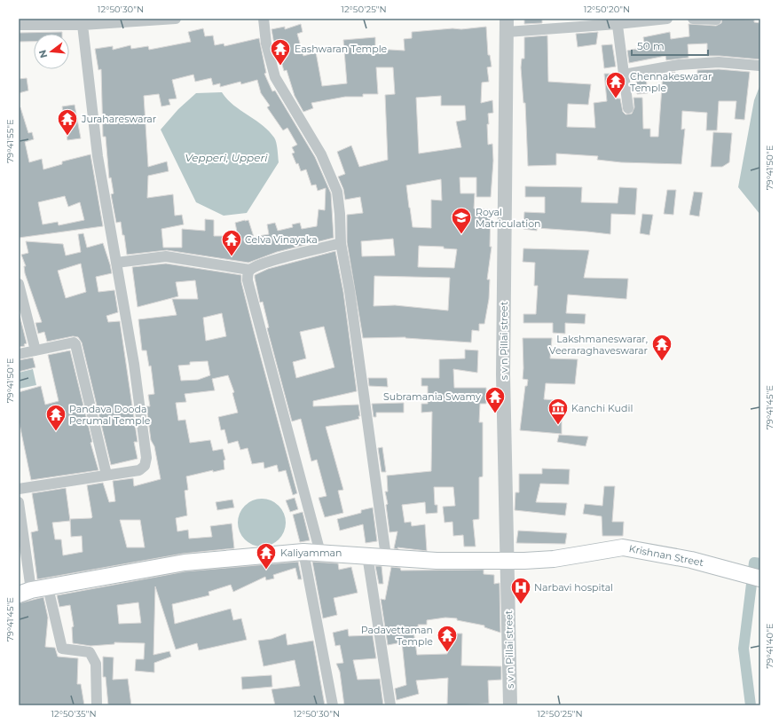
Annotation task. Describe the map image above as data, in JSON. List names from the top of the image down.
{
  "streets": {
    "main road": ["Krishnan Street"],
    "street": ["s v n Pillai street"]
  },
  "crossings": [
    ["s v n Pillai street", "Krishnan Street"]
  ],
  "water": ["Vepperi, Upperi"],
  "places": {
    "temple": [
      "Eashwaran Temple",
      "Chennakeswarar Temple",
      "Jurahareswarar",
      "Celva Vinayaka",
      "Lakshmaneswarar, Veeraraghaveswarar",
      "Subramania Swamy",
      "Pandava Dooda Perumal Temple",
      "Kaliyamman",
      "Padavettaman Temple"
    ],
    "school or university": ["Royal Matriculation"],
    "museum": ["Kanchi Kudil"],
    "hospital": ["Narbavi hospital"]
  },
  "scale_bar": "50 m",
  "north": "left",
  "coordinates": [
    "12°50'30\"N",
    "12°50'25\"N",
    "12°50'20\"N",
    "79°41'55\"E",
    "79°41'50\"E",
    "79°41'45\"E",
    "79°41'40\"E",
    "12°50'35\"N"
  ]
}
